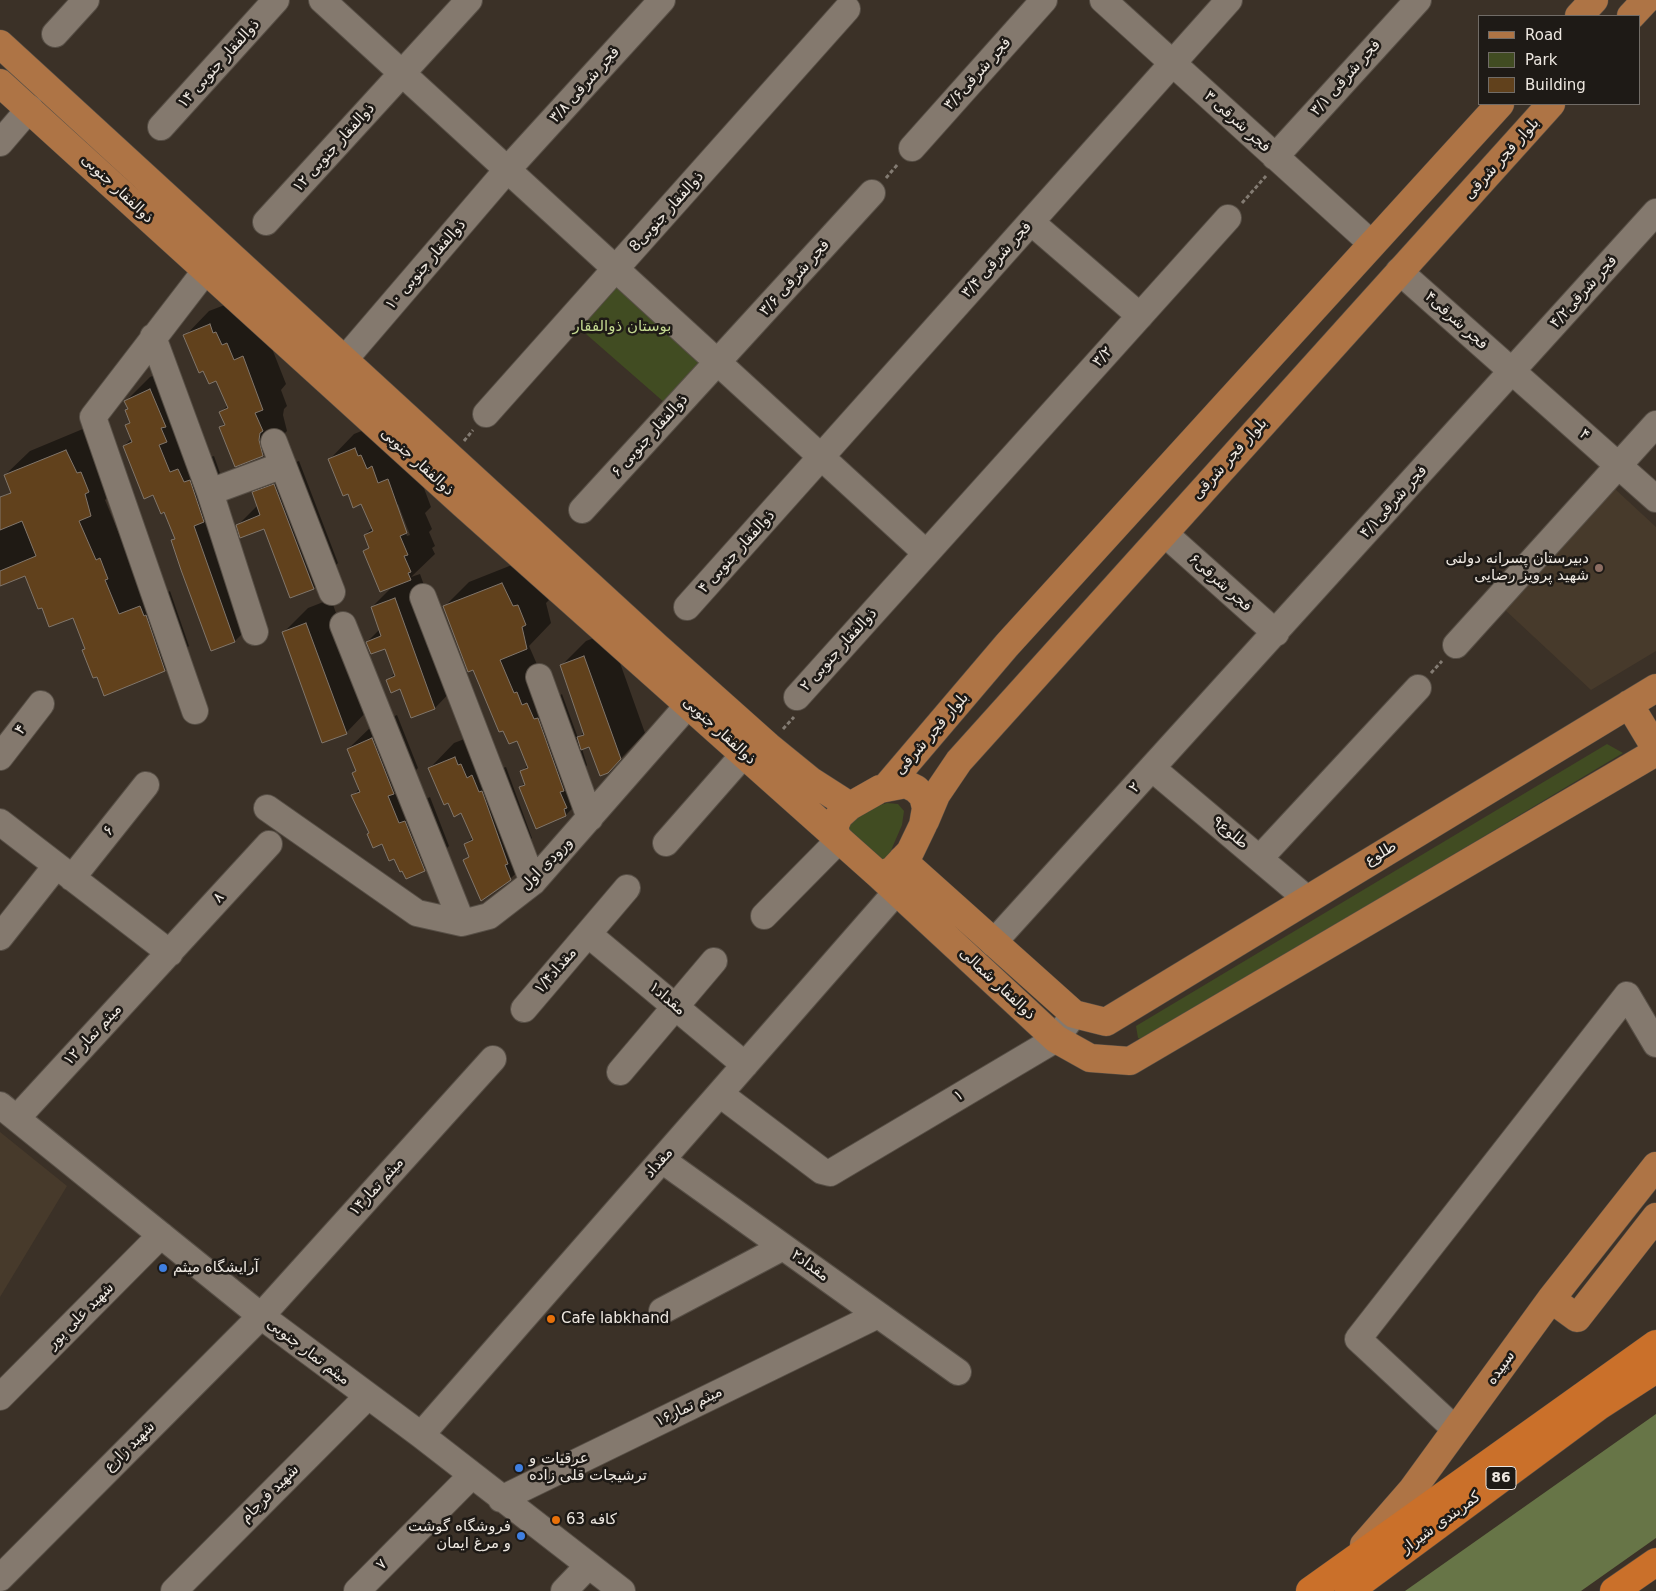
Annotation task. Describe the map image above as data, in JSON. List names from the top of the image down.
{
  "streets": {
    "highway": ["86", "کمربندی شیراز"],
    "main road": [
      "بلوار فجر شرقی",
      "ذوالفقار جنوبی",
      "طلوع",
      "ذوالفقار شمالی",
      "سپیده"
    ],
    "street": [
      "۱۴ ذوالفقار جنوبی",
      "فجر شرقی۳/۶",
      "۳/۱ فجر شرقی",
      "۳/۸ فجر شرقی",
      "۳ فجر شرقی",
      "۱۲ ذوالفقار جنوبی",
      "8ذوالفقار جنوبی",
      "۳/۴ فجر شرقی",
      "۱۰ ذوالفقار جنوبی",
      "۳/۶ فجر شرقی",
      "فجر شرقی۴/۲",
      "فجر شرقی۴",
      "۳/۲",
      "۴",
      "۶ ذوالفقار جنوبی",
      "فجر شرقی۴/۱",
      "۴ ذوالفقار جنوبی",
      "فجر شرقی۶",
      "۲ ذوالفقار جنوبی",
      "۲",
      "۶",
      "طلوع۹",
      "ورودی اول",
      "۸",
      "مقداد۱/۴",
      "مقداد۱",
      "میثم تمار ۱۲",
      "۱",
      "مقداد",
      "میثم تمار۱۴",
      "مقداد۲",
      "شهید علی پور",
      "میثم تمار جنوبی",
      "میثم تمار۱۶",
      "شهید زارع",
      "شهید فرجام",
      "۷"
    ]
  },
  "crossings": [
    ["۳/۱ فجر شرقی", "۳ فجر شرقی"],
    ["۳/۸ فجر شرقی", "۱۰ ذوالفقار جنوبی"],
    ["۳ فجر شرقی", "بلوار فجر شرقی"],
    ["۳ فجر شرقی", "۳/۴ فجر شرقی"],
    ["بلوار فجر شرقی", "ذوالفقار جنوبی"],
    ["بلوار فجر شرقی", "فجر شرقی۴"],
    ["بلوار فجر شرقی", "فجر شرقی۶"],
    ["بلوار فجر شرقی", "ذوالفقار شمالی"],
    ["بلوار فجر شرقی", "مقداد"],
    ["ذوالفقار جنوبی", "۱۰ ذوالفقار جنوبی"],
    ["ذوالفقار جنوبی", "۲ ذوالفقار جنوبی"],
    ["ذوالفقار جنوبی", "ورودی اول"],
    ["ذوالفقار جنوبی", "ذوالفقار شمالی"],
    ["ذوالفقار جنوبی", "مقداد"],
    ["۳/۴ فجر شرقی", "۴ ذوالفقار جنوبی"],
    ["۳/۶ فجر شرقی", "۶ ذوالفقار جنوبی"],
    ["فجر شرقی۴/۲", "فجر شرقی۴"],
    ["فجر شرقی۴/۲", "۴"],
    ["فجر شرقی۴/۲", "فجر شرقی۴/۱"],
    ["فجر شرقی۴", "۴"],
    ["فجر شرقی۴", "فجر شرقی۴/۱"],
    ["۳/۲", "۲ ذوالفقار جنوبی"],
    ["۴", "فجر شرقی۴/۱"],
    ["فجر شرقی۴/۱", "فجر شرقی۶"],
    ["فجر شرقی۴/۱", "۲"],
    ["فجر شرقی۶", "۲"],
    ["۲", "طلوع۹"],
    ["۲", "ذوالفقار شمالی"],
    ["طلوع۹", "طلوع"],
    ["طلوع", "ذوالفقار شمالی"],
    ["۸", "میثم تمار ۱۲"],
    ["مقداد۱/۴", "مقداد۱"],
    ["ذوالفقار شمالی", "۱"],
    ["ذوالفقار شمالی", "مقداد"],
    ["مقداد۱", "مقداد"],
    ["میثم تمار ۱۲", "میثم تمار جنوبی"],
    ["۱", "مقداد"],
    ["مقداد", "مقداد۲"],
    ["مقداد", "میثم تمار جنوبی"],
    ["میثم تمار۱۴", "میثم تمار جنوبی"],
    ["میثم تمار۱۴", "شهید زارع"],
    ["مقداد۲", "میثم تمار۱۶"],
    ["شهید علی پور", "میثم تمار جنوبی"],
    ["میثم تمار جنوبی", "میثم تمار۱۶"],
    ["میثم تمار جنوبی", "شهید زارع"],
    ["میثم تمار جنوبی", "شهید فرجام"],
    ["میثم تمار جنوبی", "۷"],
    ["سپیده", "کمربندی شیراز"]
  ],
  "parks": ["بوستان ذوالفقار"],
  "places": [
    "دبیرستان پسرانه دولتی شهید پرویز رضایی",
    "آرایشگاه میثم",
    "Cafe labkhand",
    "عرقیات و ترشیجات قلی زاده",
    "کافه 63",
    "فروشگاه گوشت و مرغ ایمان"
  ],
  "legend": ["Road", "Park", "Building"]
}
